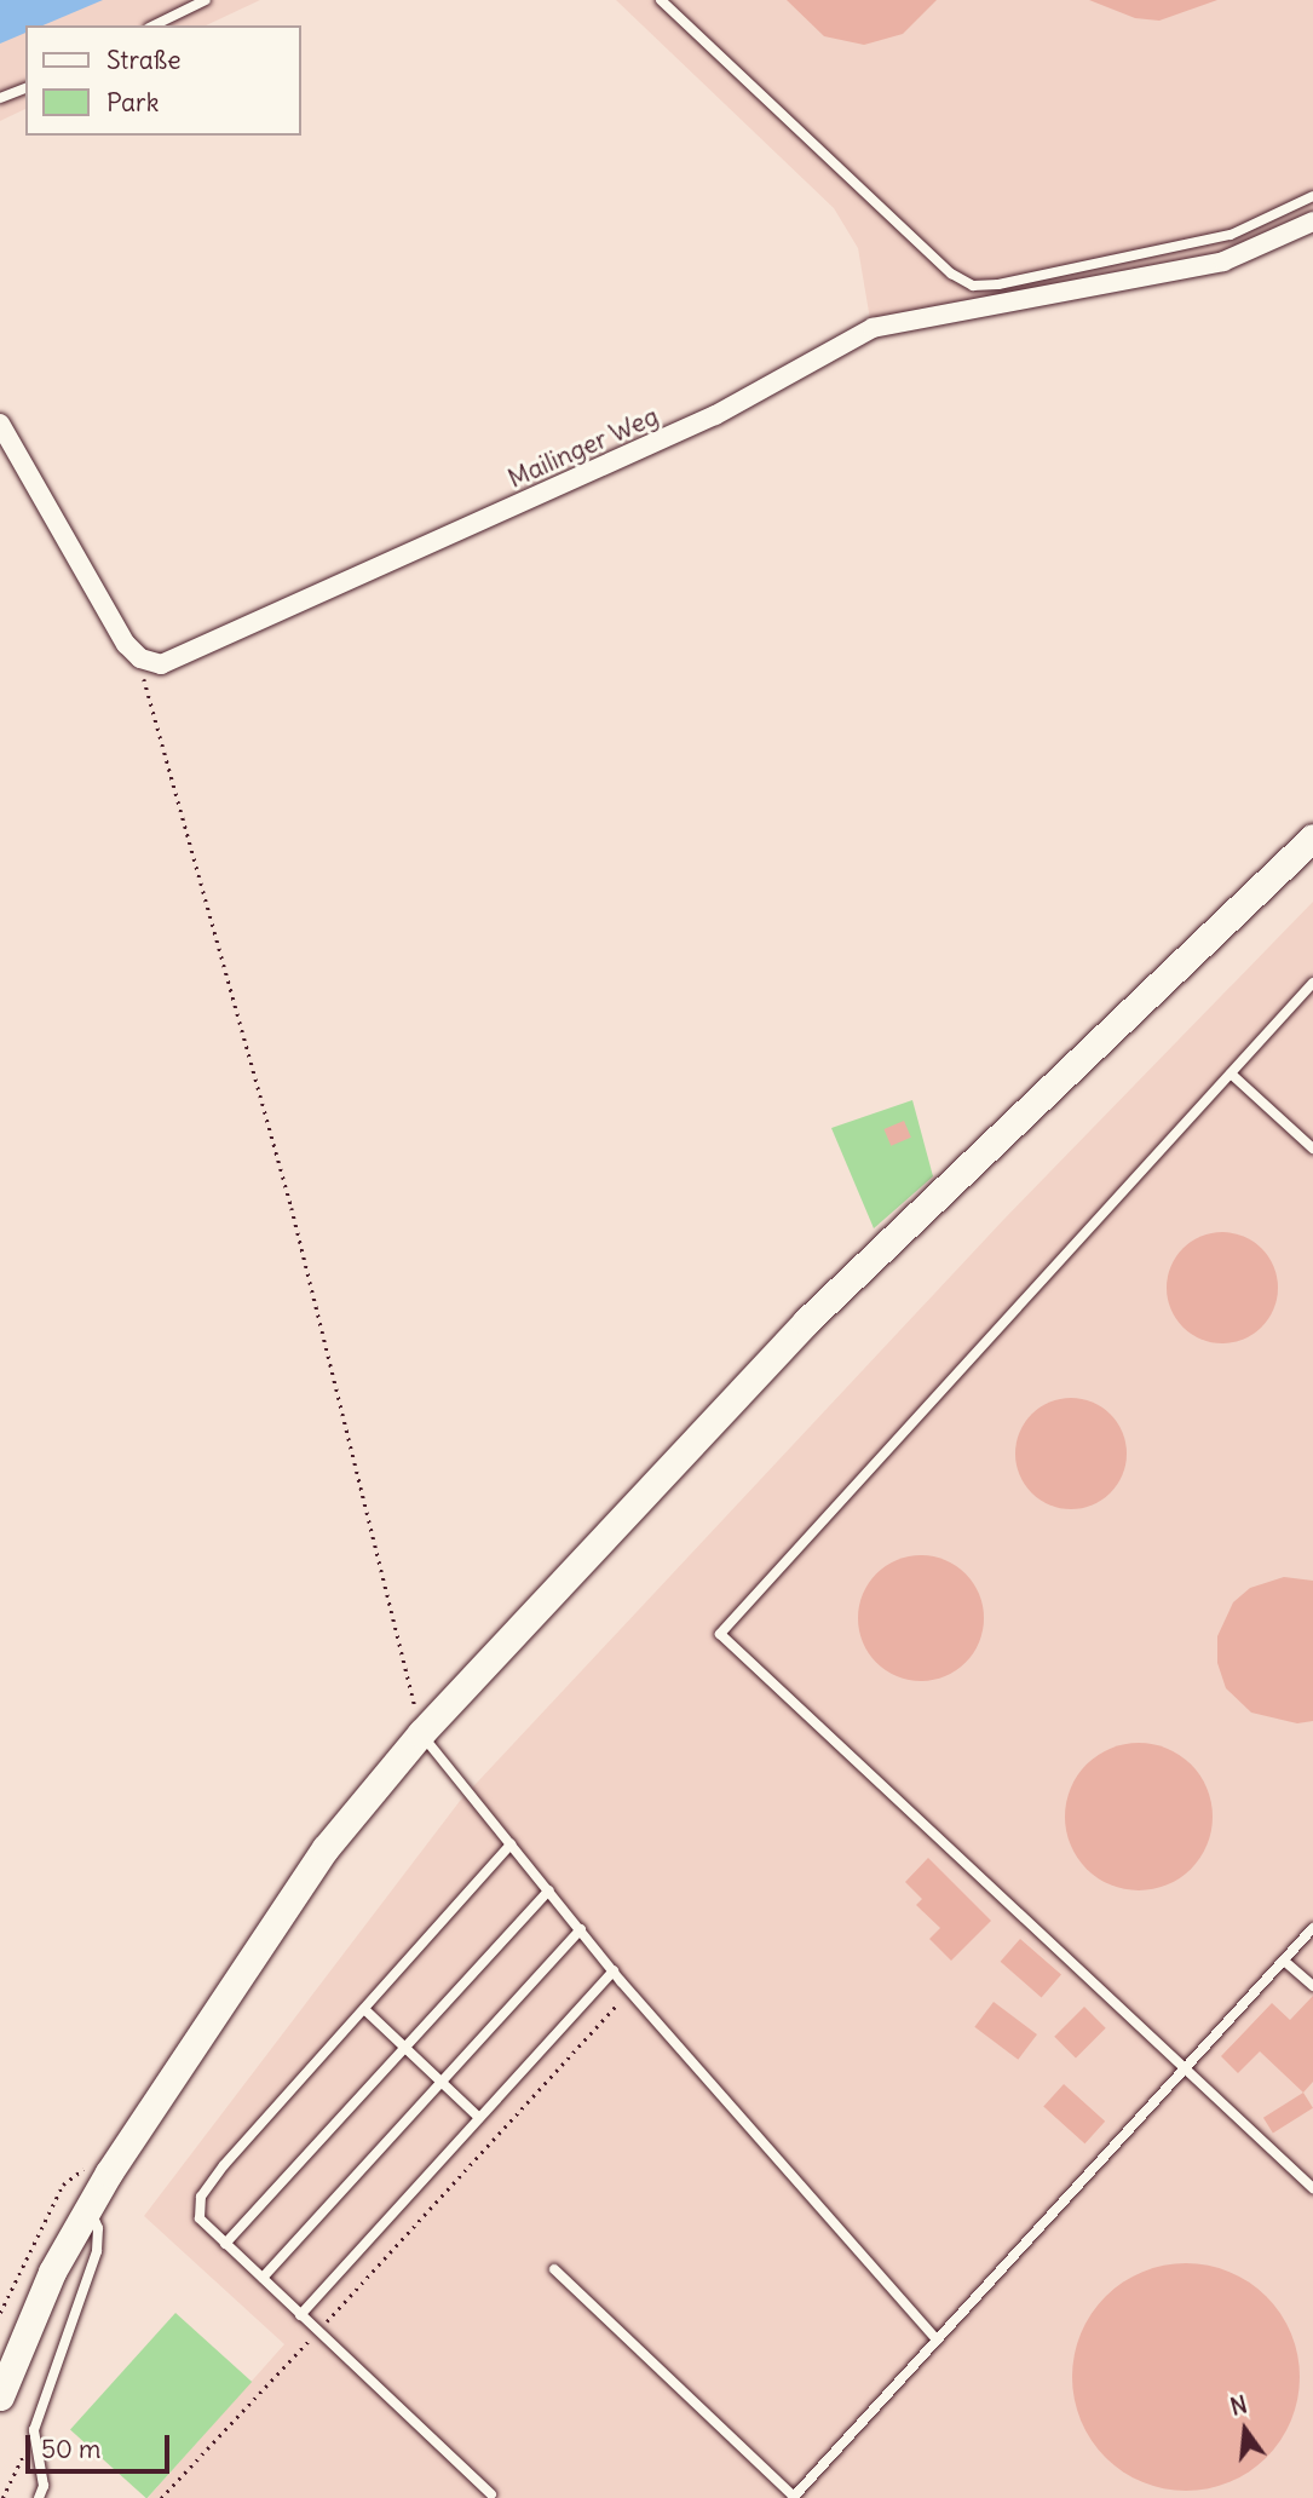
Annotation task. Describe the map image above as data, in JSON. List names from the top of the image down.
{
  "streets": {
    "street": ["Mailinger Weg"]
  },
  "legend": ["Straße", "Park"],
  "scale_bar": "50 m",
  "north": "top"
}
